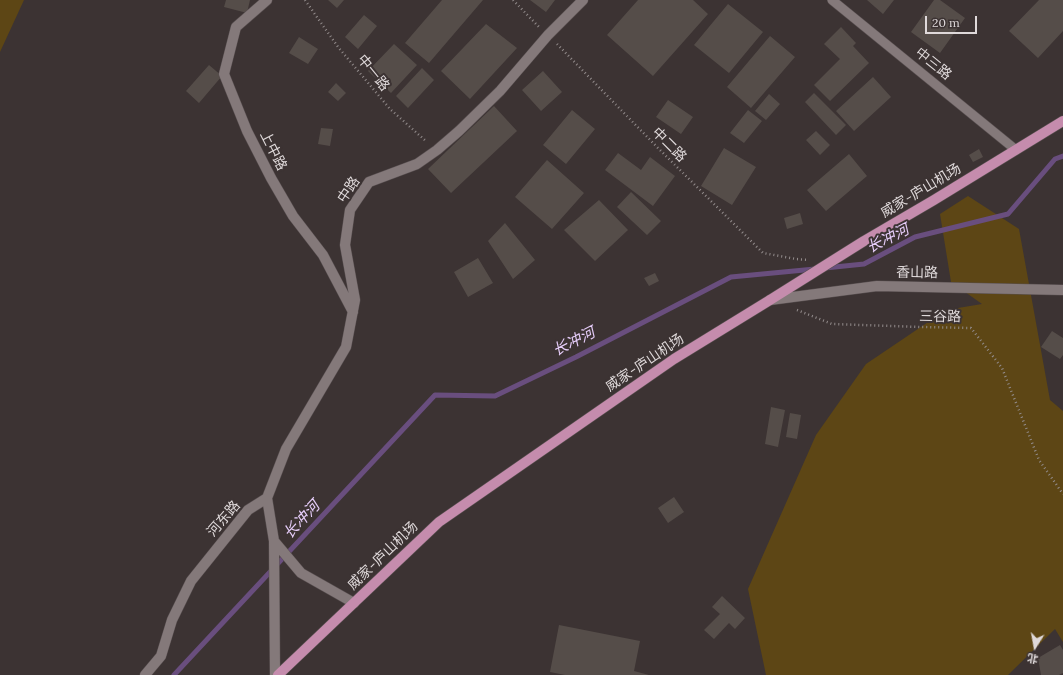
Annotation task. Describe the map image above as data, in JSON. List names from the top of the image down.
{
  "streets": {
    "main road": ["威家-庐山机场"],
    "street": [
      "上中路",
      "中路",
      "香山路",
      "河东路"
    ],
    "lane": ["中三路"],
    "path": ["中一路", "中二路", "三谷路"]
  },
  "crossings": [
    ["中三路", "威家-庐山机场"],
    ["中一路", "中路"],
    ["中二路", "中路"],
    ["中二路", "威家-庐山机场"],
    ["上中路", "中路"],
    ["中路", "河东路"],
    ["威家-庐山机场", "香山路"],
    ["威家-庐山机场", "三谷路"],
    ["香山路", "三谷路"]
  ],
  "water": ["长冲河"],
  "scale_bar": "20 m",
  "north": "bottom"
}
